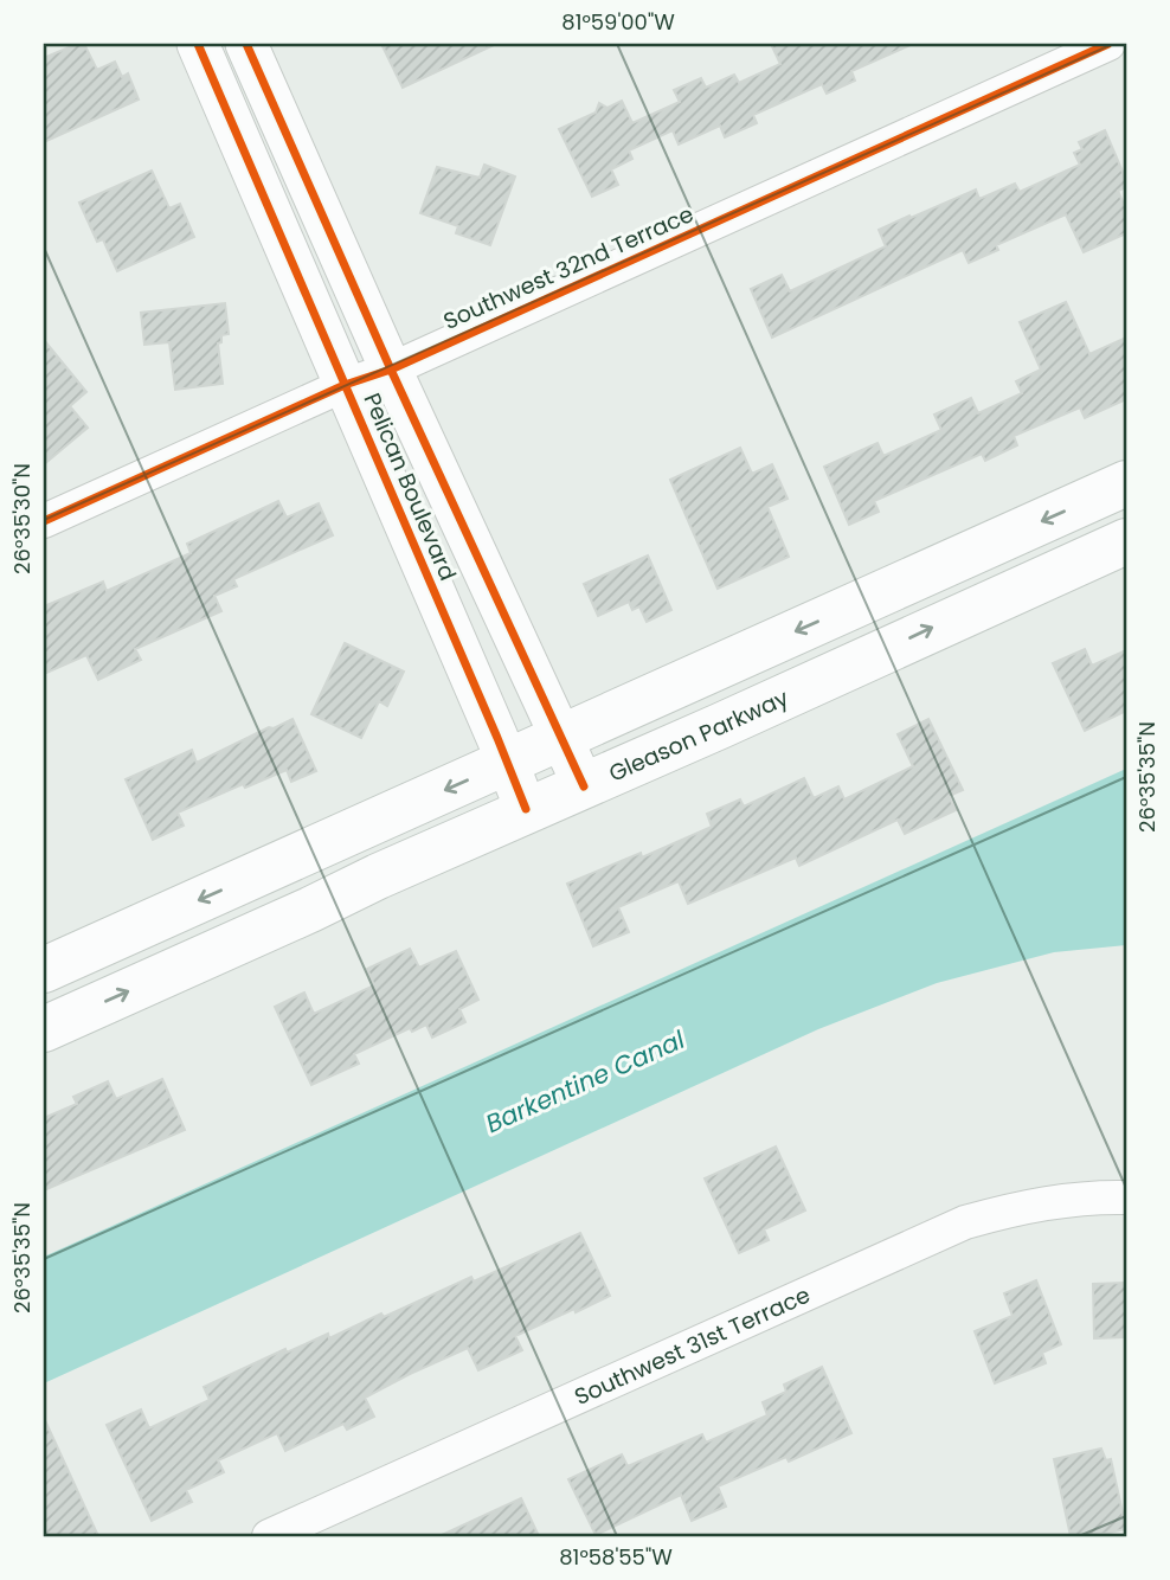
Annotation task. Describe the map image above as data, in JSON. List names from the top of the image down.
{
  "streets": {
    "main road": ["Gleason Parkway"],
    "street": ["Southwest 32nd Terrace", "Pelican Boulevard", "Southwest 31st Terrace"]
  },
  "crossings": [
    ["Southwest 32nd Terrace", "Pelican Boulevard"],
    ["Pelican Boulevard", "Gleason Parkway"]
  ],
  "water": ["Barkentine Canal"],
  "coordinates": [
    "81°59'00\"W",
    "26°35'30\"N",
    "26°35'35\"N",
    "81°58'55\"W"
  ]
}
